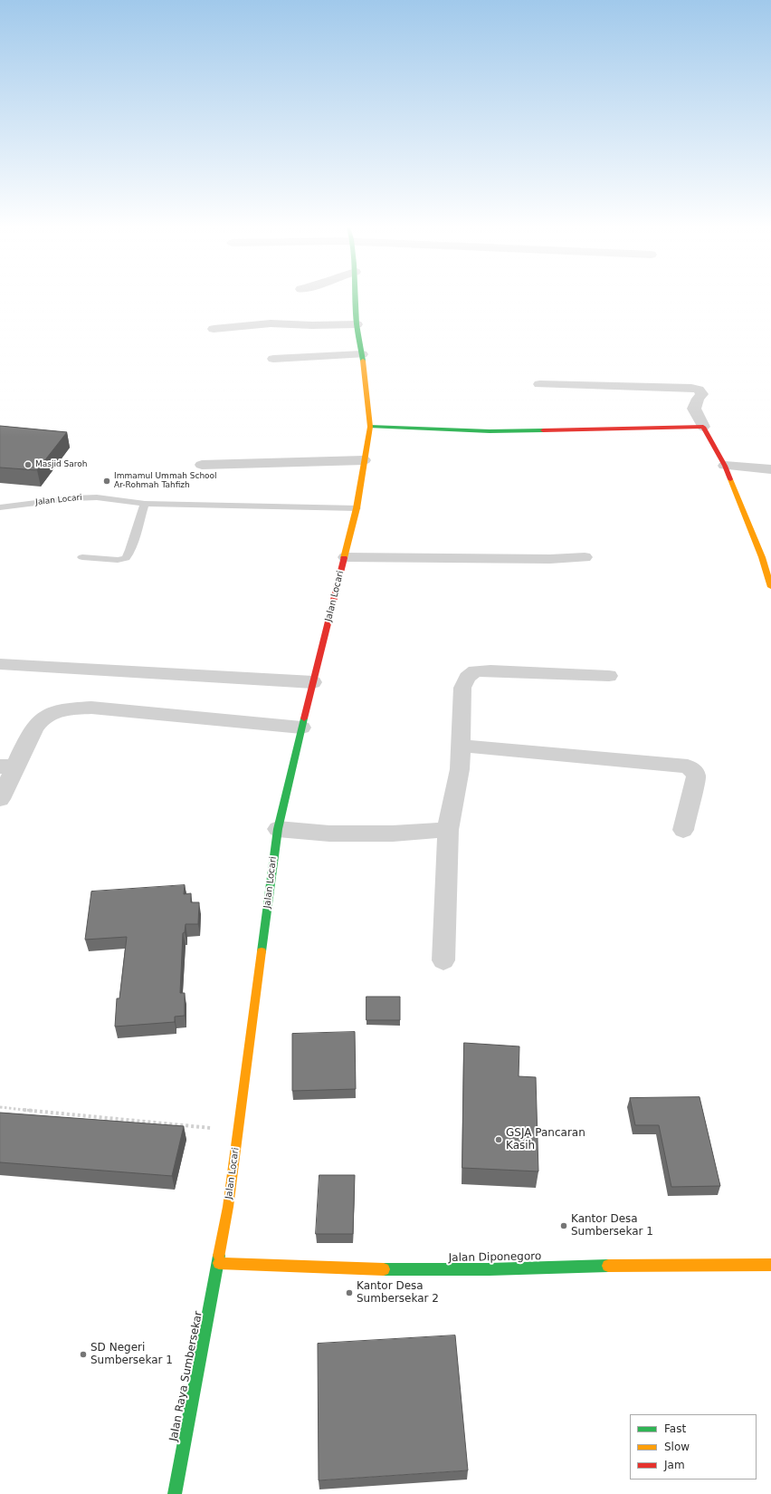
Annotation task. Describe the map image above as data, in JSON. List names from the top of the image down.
{
  "streets": {
    "street": ["Jalan Locari", "Jalan Diponegoro", "Jalan Raya Sumbersekar"]
  },
  "crossings": [
    ["Jalan Locari", "Jalan Diponegoro"],
    ["Jalan Locari", "Jalan Raya Sumbersekar"],
    ["Jalan Diponegoro", "Jalan Raya Sumbersekar"]
  ],
  "places": [
    "Masjid Saroh",
    "Immamul Ummah School Ar-Rohmah Tahfizh",
    "GSJA Pancaran Kasih",
    "Kantor Desa Sumbersekar 1",
    "Kantor Desa Sumbersekar 2",
    "SD Negeri Sumbersekar 1"
  ],
  "legend": ["Fast", "Slow", "Jam"]
}
